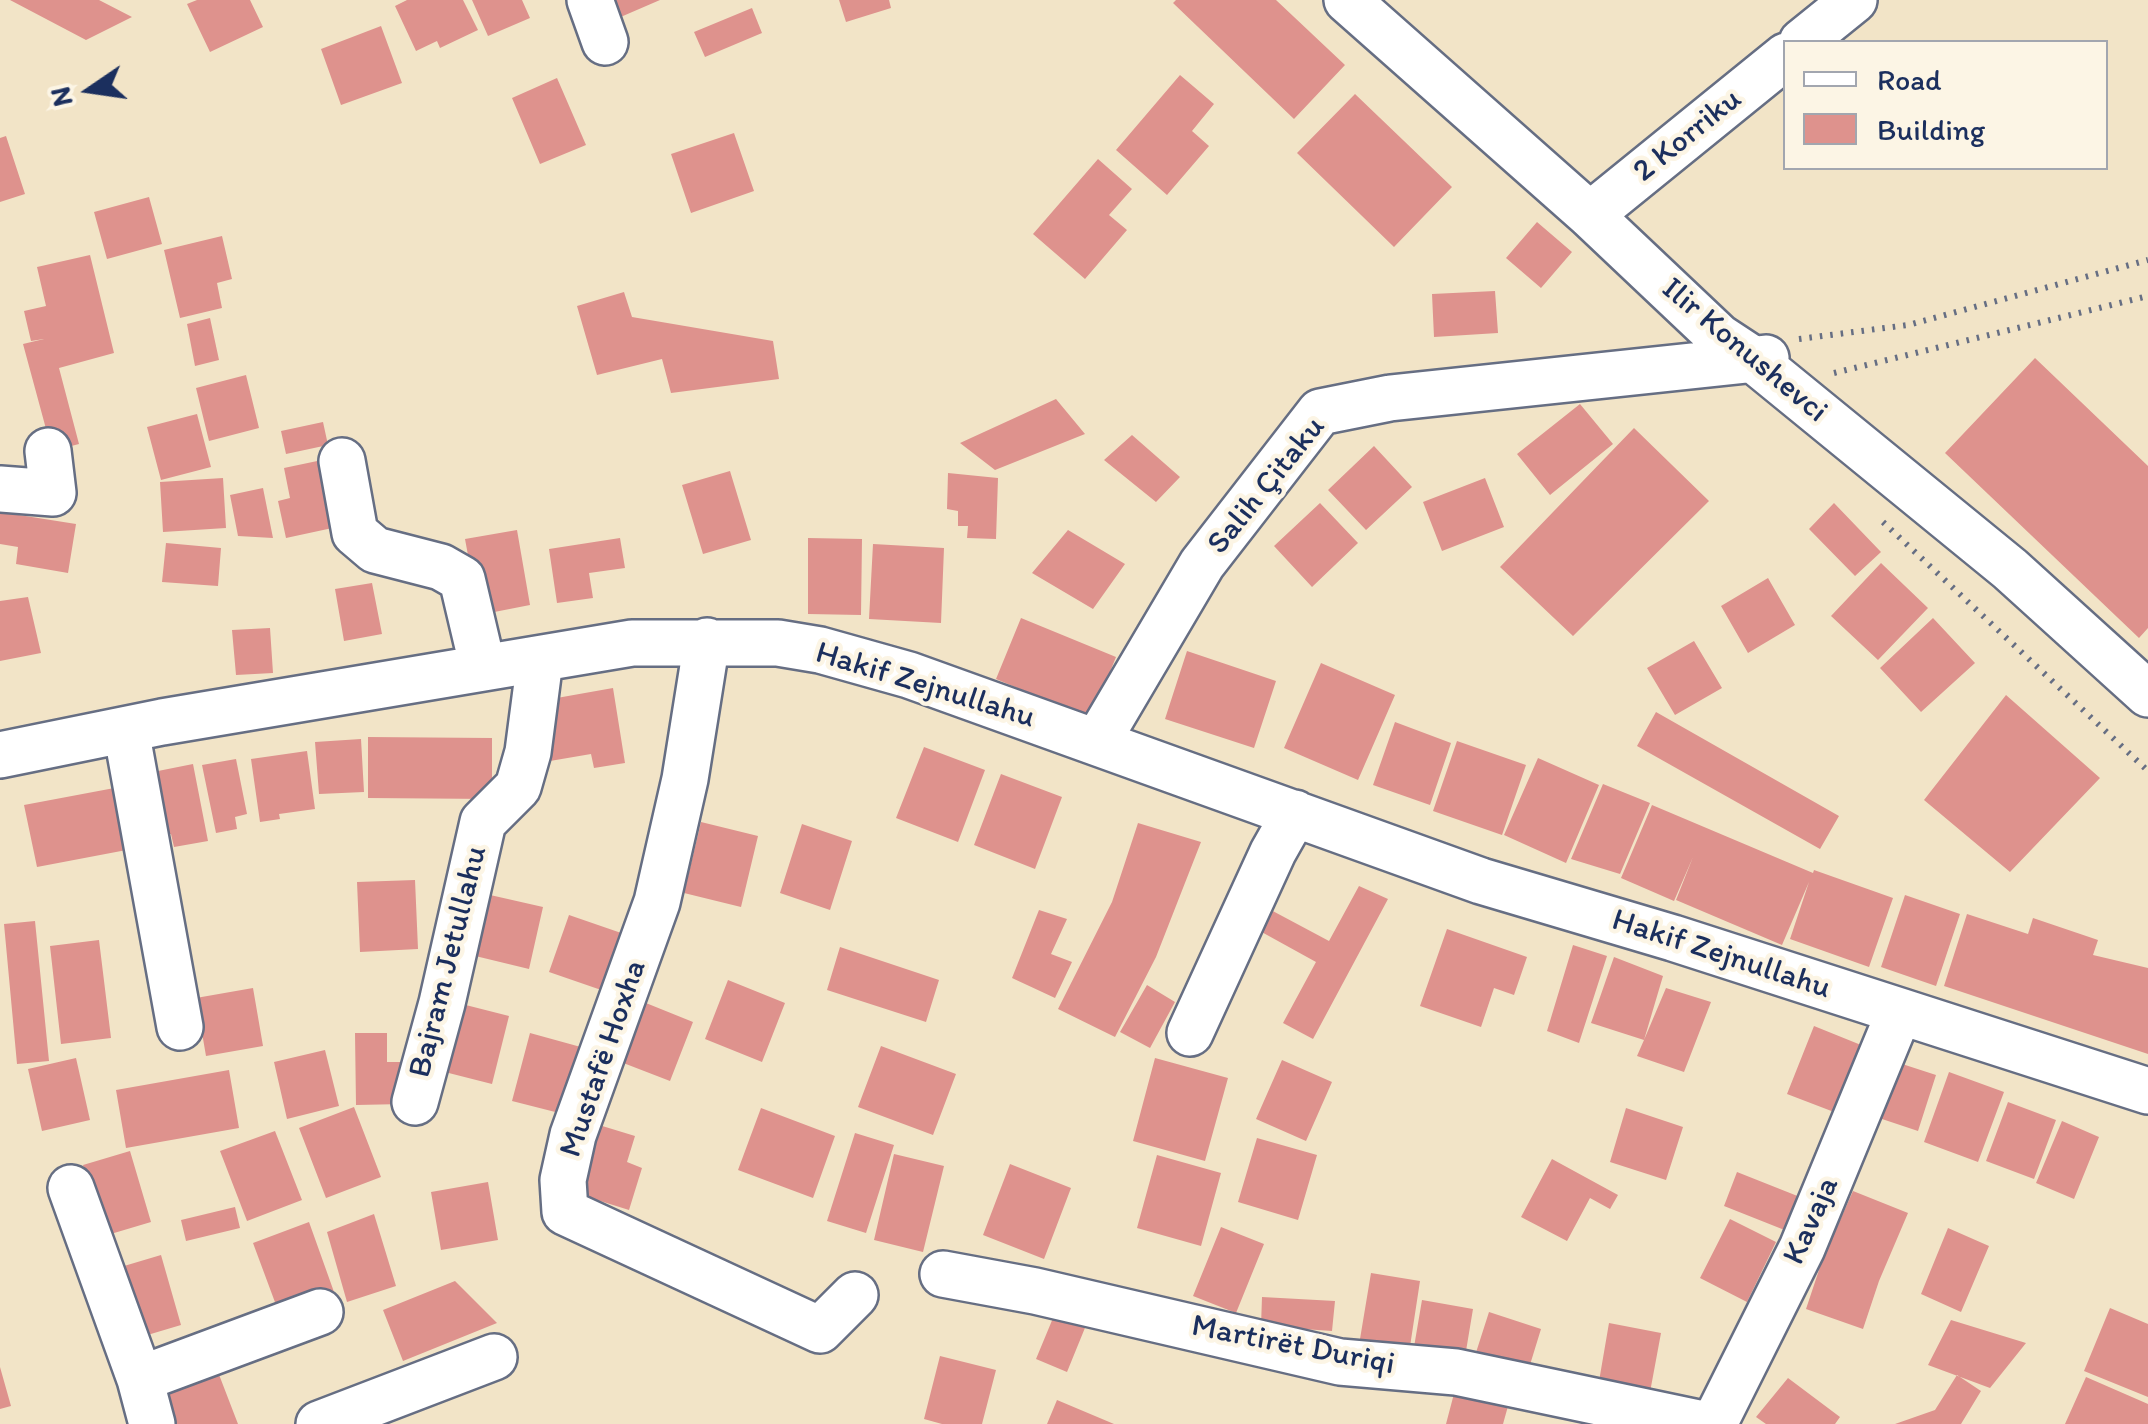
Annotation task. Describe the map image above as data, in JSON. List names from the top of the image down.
{
  "streets": {
    "street": [
      "2 Korriku",
      "Ilir Konushevci",
      "Salih Çitaku",
      "Hakif Zejnullahu",
      "Bajram Jetullahu",
      "Mustafë Hoxha",
      "Kavaja",
      "Martirët Duriqi"
    ]
  },
  "crossings": [
    ["2 Korriku", "Ilir Konushevci"],
    ["Ilir Konushevci", "Salih Çitaku"],
    ["Salih Çitaku", "Hakif Zejnullahu"],
    ["Hakif Zejnullahu", "Bajram Jetullahu"],
    ["Hakif Zejnullahu", "Mustafë Hoxha"],
    ["Hakif Zejnullahu", "Kavaja"]
  ],
  "legend": ["Road", "Building"],
  "north": "left"
}
